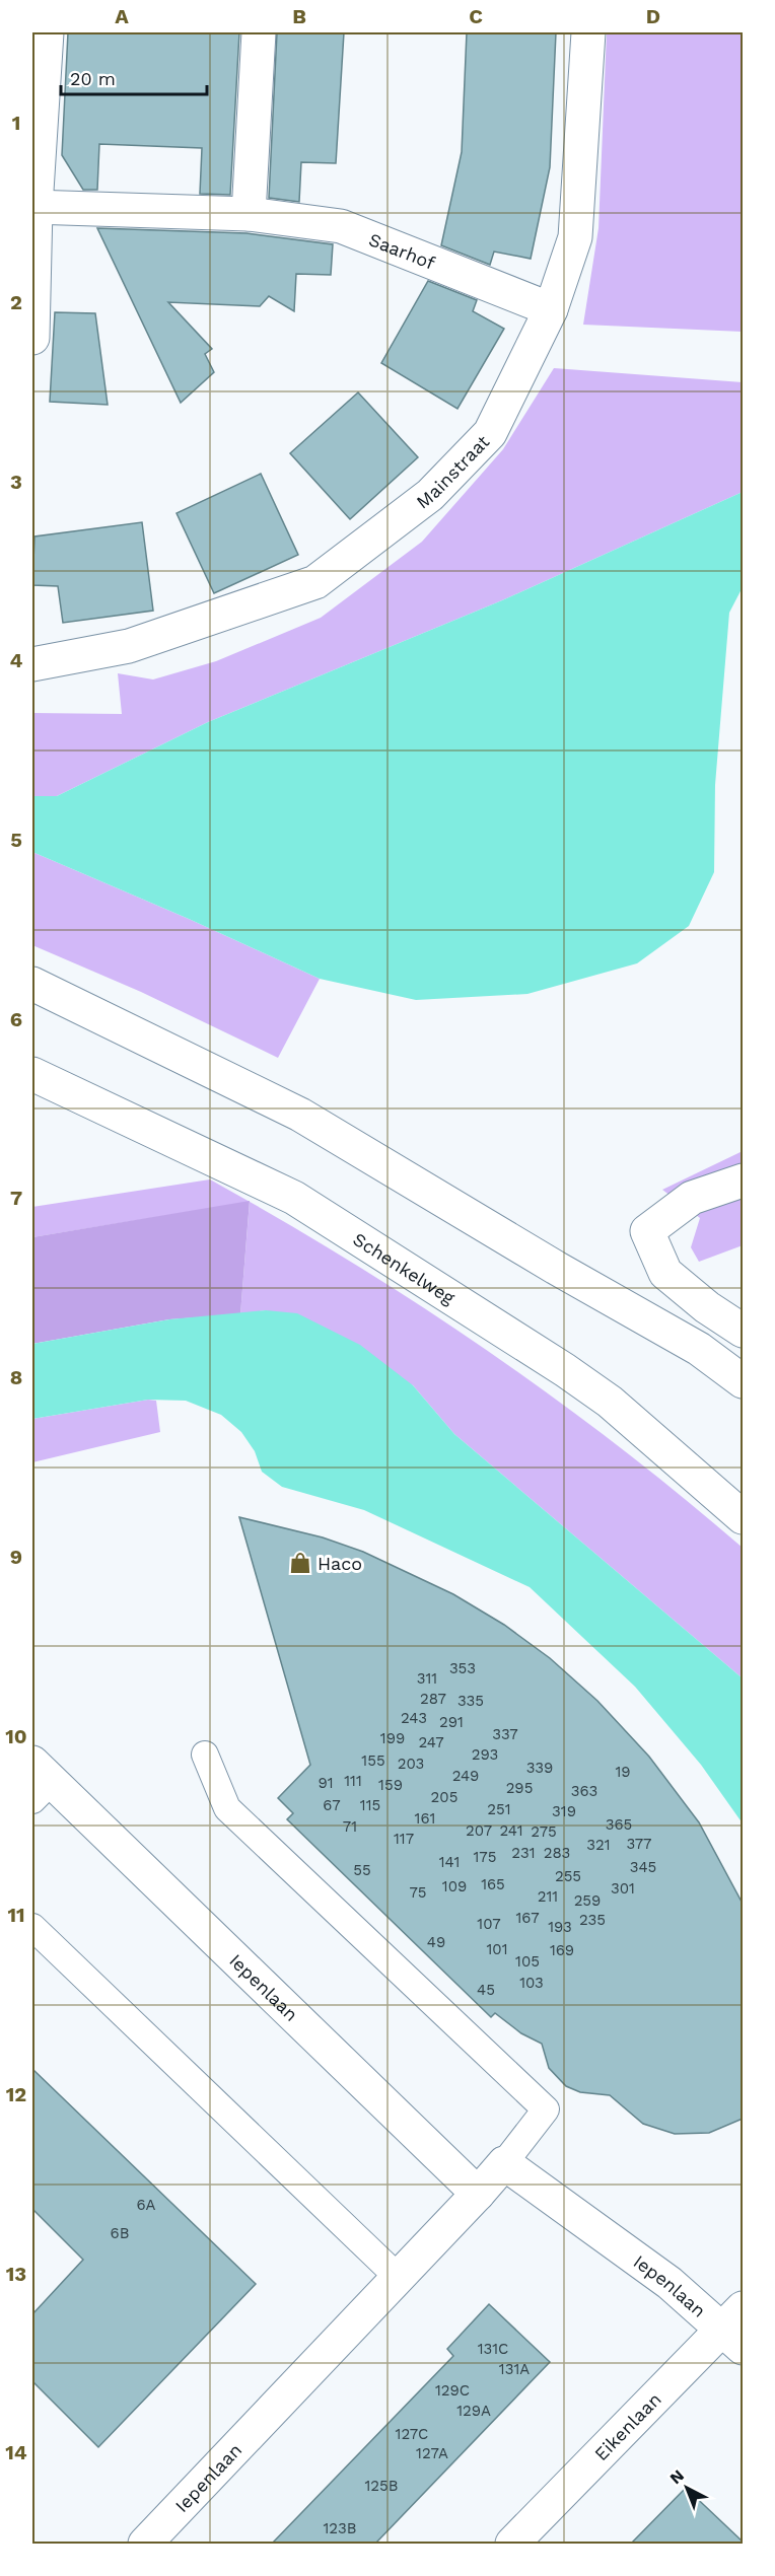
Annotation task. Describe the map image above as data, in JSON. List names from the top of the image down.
{
  "streets": {
    "street": [
      "Saarhof",
      "Mainstraat",
      "Schenkelweg",
      "Iepenlaan",
      "Eikenlaan"
    ]
  },
  "crossings": [
    ["Saarhof", "Mainstraat"],
    ["Iepenlaan", "Eikenlaan"]
  ],
  "places": {
    "shop": ["Haco"]
  },
  "house_numbers": [
    "353",
    "311",
    "287",
    "335",
    "243",
    "291",
    "337",
    "199",
    "247",
    "293",
    "155",
    "203",
    "339",
    "19",
    "249",
    "111",
    "91",
    "159",
    "295",
    "363",
    "205",
    "67",
    "115",
    "251",
    "319",
    "161",
    "365",
    "71",
    "207",
    "241",
    "275",
    "117",
    "377",
    "321",
    "231",
    "283",
    "175",
    "141",
    "345",
    "55",
    "255",
    "165",
    "109",
    "301",
    "75",
    "211",
    "259",
    "167",
    "235",
    "107",
    "193",
    "49",
    "101",
    "169",
    "105",
    "103",
    "45",
    "6A",
    "6B",
    "131C",
    "131A",
    "129C",
    "129A",
    "127C",
    "127A",
    "125B",
    "123B"
  ],
  "scale_bar": "20 m",
  "north": "top left",
  "grid": {
    "columns": [
      "A",
      "B",
      "C",
      "D"
    ],
    "rows": [
      "1",
      "2",
      "3",
      "4",
      "5",
      "6",
      "7",
      "8",
      "9",
      "10",
      "11",
      "12",
      "13",
      "14"
    ]
  }
}
